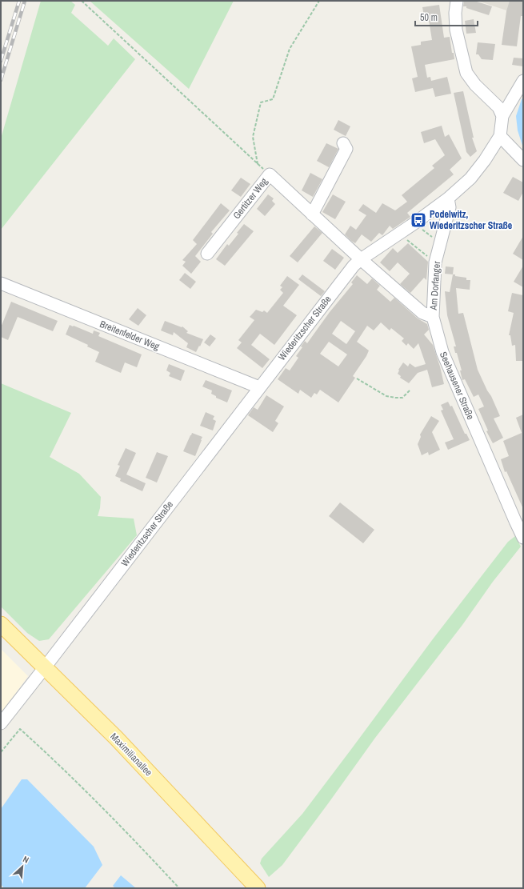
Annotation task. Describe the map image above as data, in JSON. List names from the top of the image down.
{
  "streets": {
    "main road": ["Maximilianallee"],
    "street": [
      "Gertitzer Weg",
      "Am Dorfanger",
      "Wiederitzscher Straße",
      "Breitenfelder Weg",
      "Seehausener Straße"
    ]
  },
  "crossings": [
    ["Gertitzer Weg", "Wiederitzscher Straße"],
    ["Am Dorfanger", "Wiederitzscher Straße"],
    ["Am Dorfanger", "Seehausener Straße"],
    ["Wiederitzscher Straße", "Breitenfelder Weg"],
    ["Wiederitzscher Straße", "Maximilianallee"]
  ],
  "places": {
    "bus stop": ["Podelwitz, Wiederitzscher Straße"]
  },
  "scale_bar": "50 m",
  "north": "top right"
}
